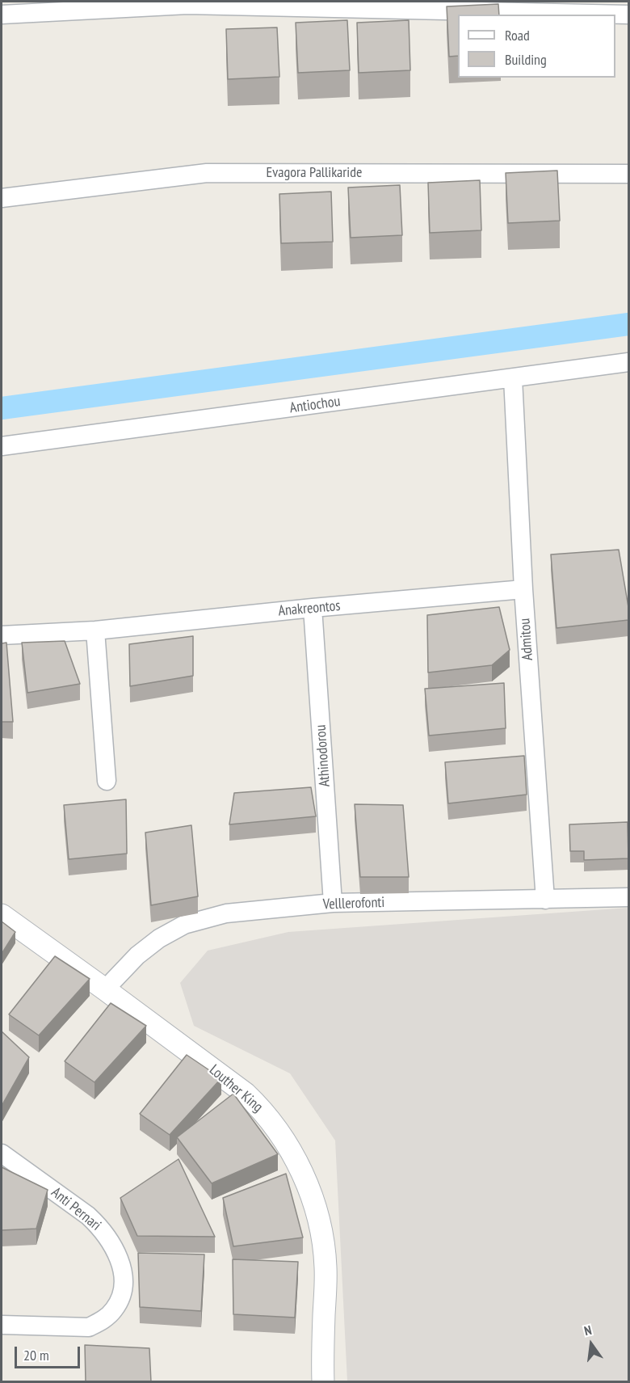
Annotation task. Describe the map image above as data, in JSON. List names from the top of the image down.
{
  "streets": {
    "street": [
      "Evagora Pallikaride",
      "Antiochou",
      "Anakreontos",
      "Admitou",
      "Athinodorou",
      "Velllerofonti",
      "Louther King",
      "Anti Pernari"
    ]
  },
  "crossings": [
    ["Antiochou", "Admitou"],
    ["Anakreontos", "Admitou"],
    ["Anakreontos", "Athinodorou"],
    ["Admitou", "Velllerofonti"],
    ["Athinodorou", "Velllerofonti"],
    ["Velllerofonti", "Louther King"]
  ],
  "legend": ["Road", "Building"],
  "scale_bar": "20 m",
  "north": "top"
}
